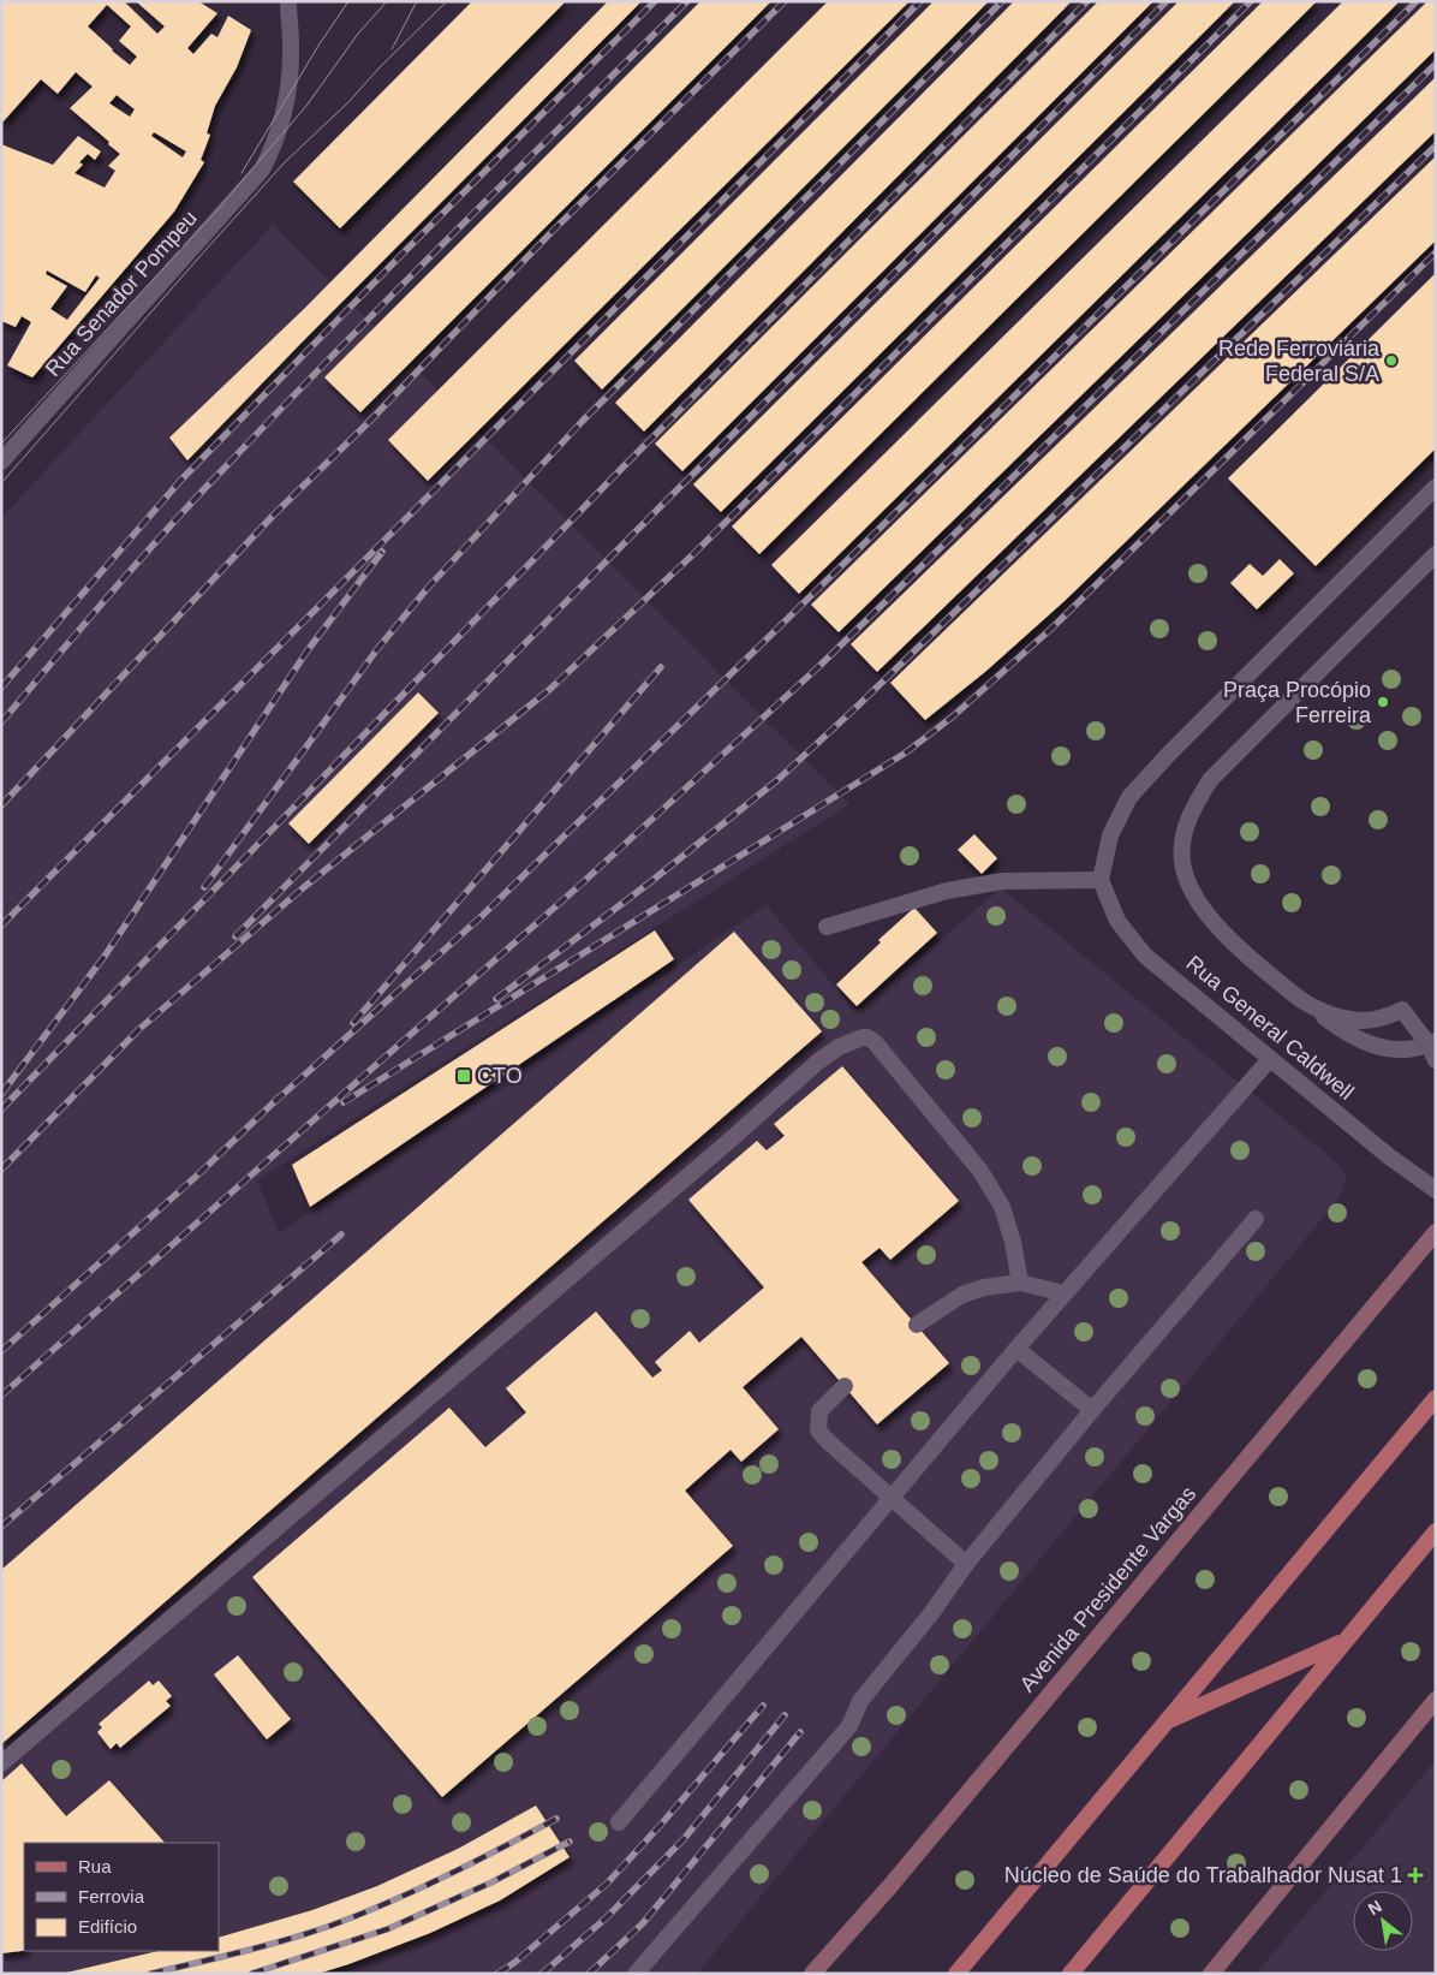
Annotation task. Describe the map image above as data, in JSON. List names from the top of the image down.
{
  "streets": {
    "main road": ["Avenida Presidente Vargas"],
    "street": ["Rua Senador Pompeu", "Rua General Caldwell"]
  },
  "places": {
    "other": ["Rede Ferroviária Federal S/A", "Praça Procópio Ferreira"],
    "transit": ["CTO"],
    "health": ["Núcleo de Saúde do Trabalhador Nusat 1"]
  },
  "legend": ["Rua", "Ferrovia", "Edifício"],
  "north": "top left"
}
